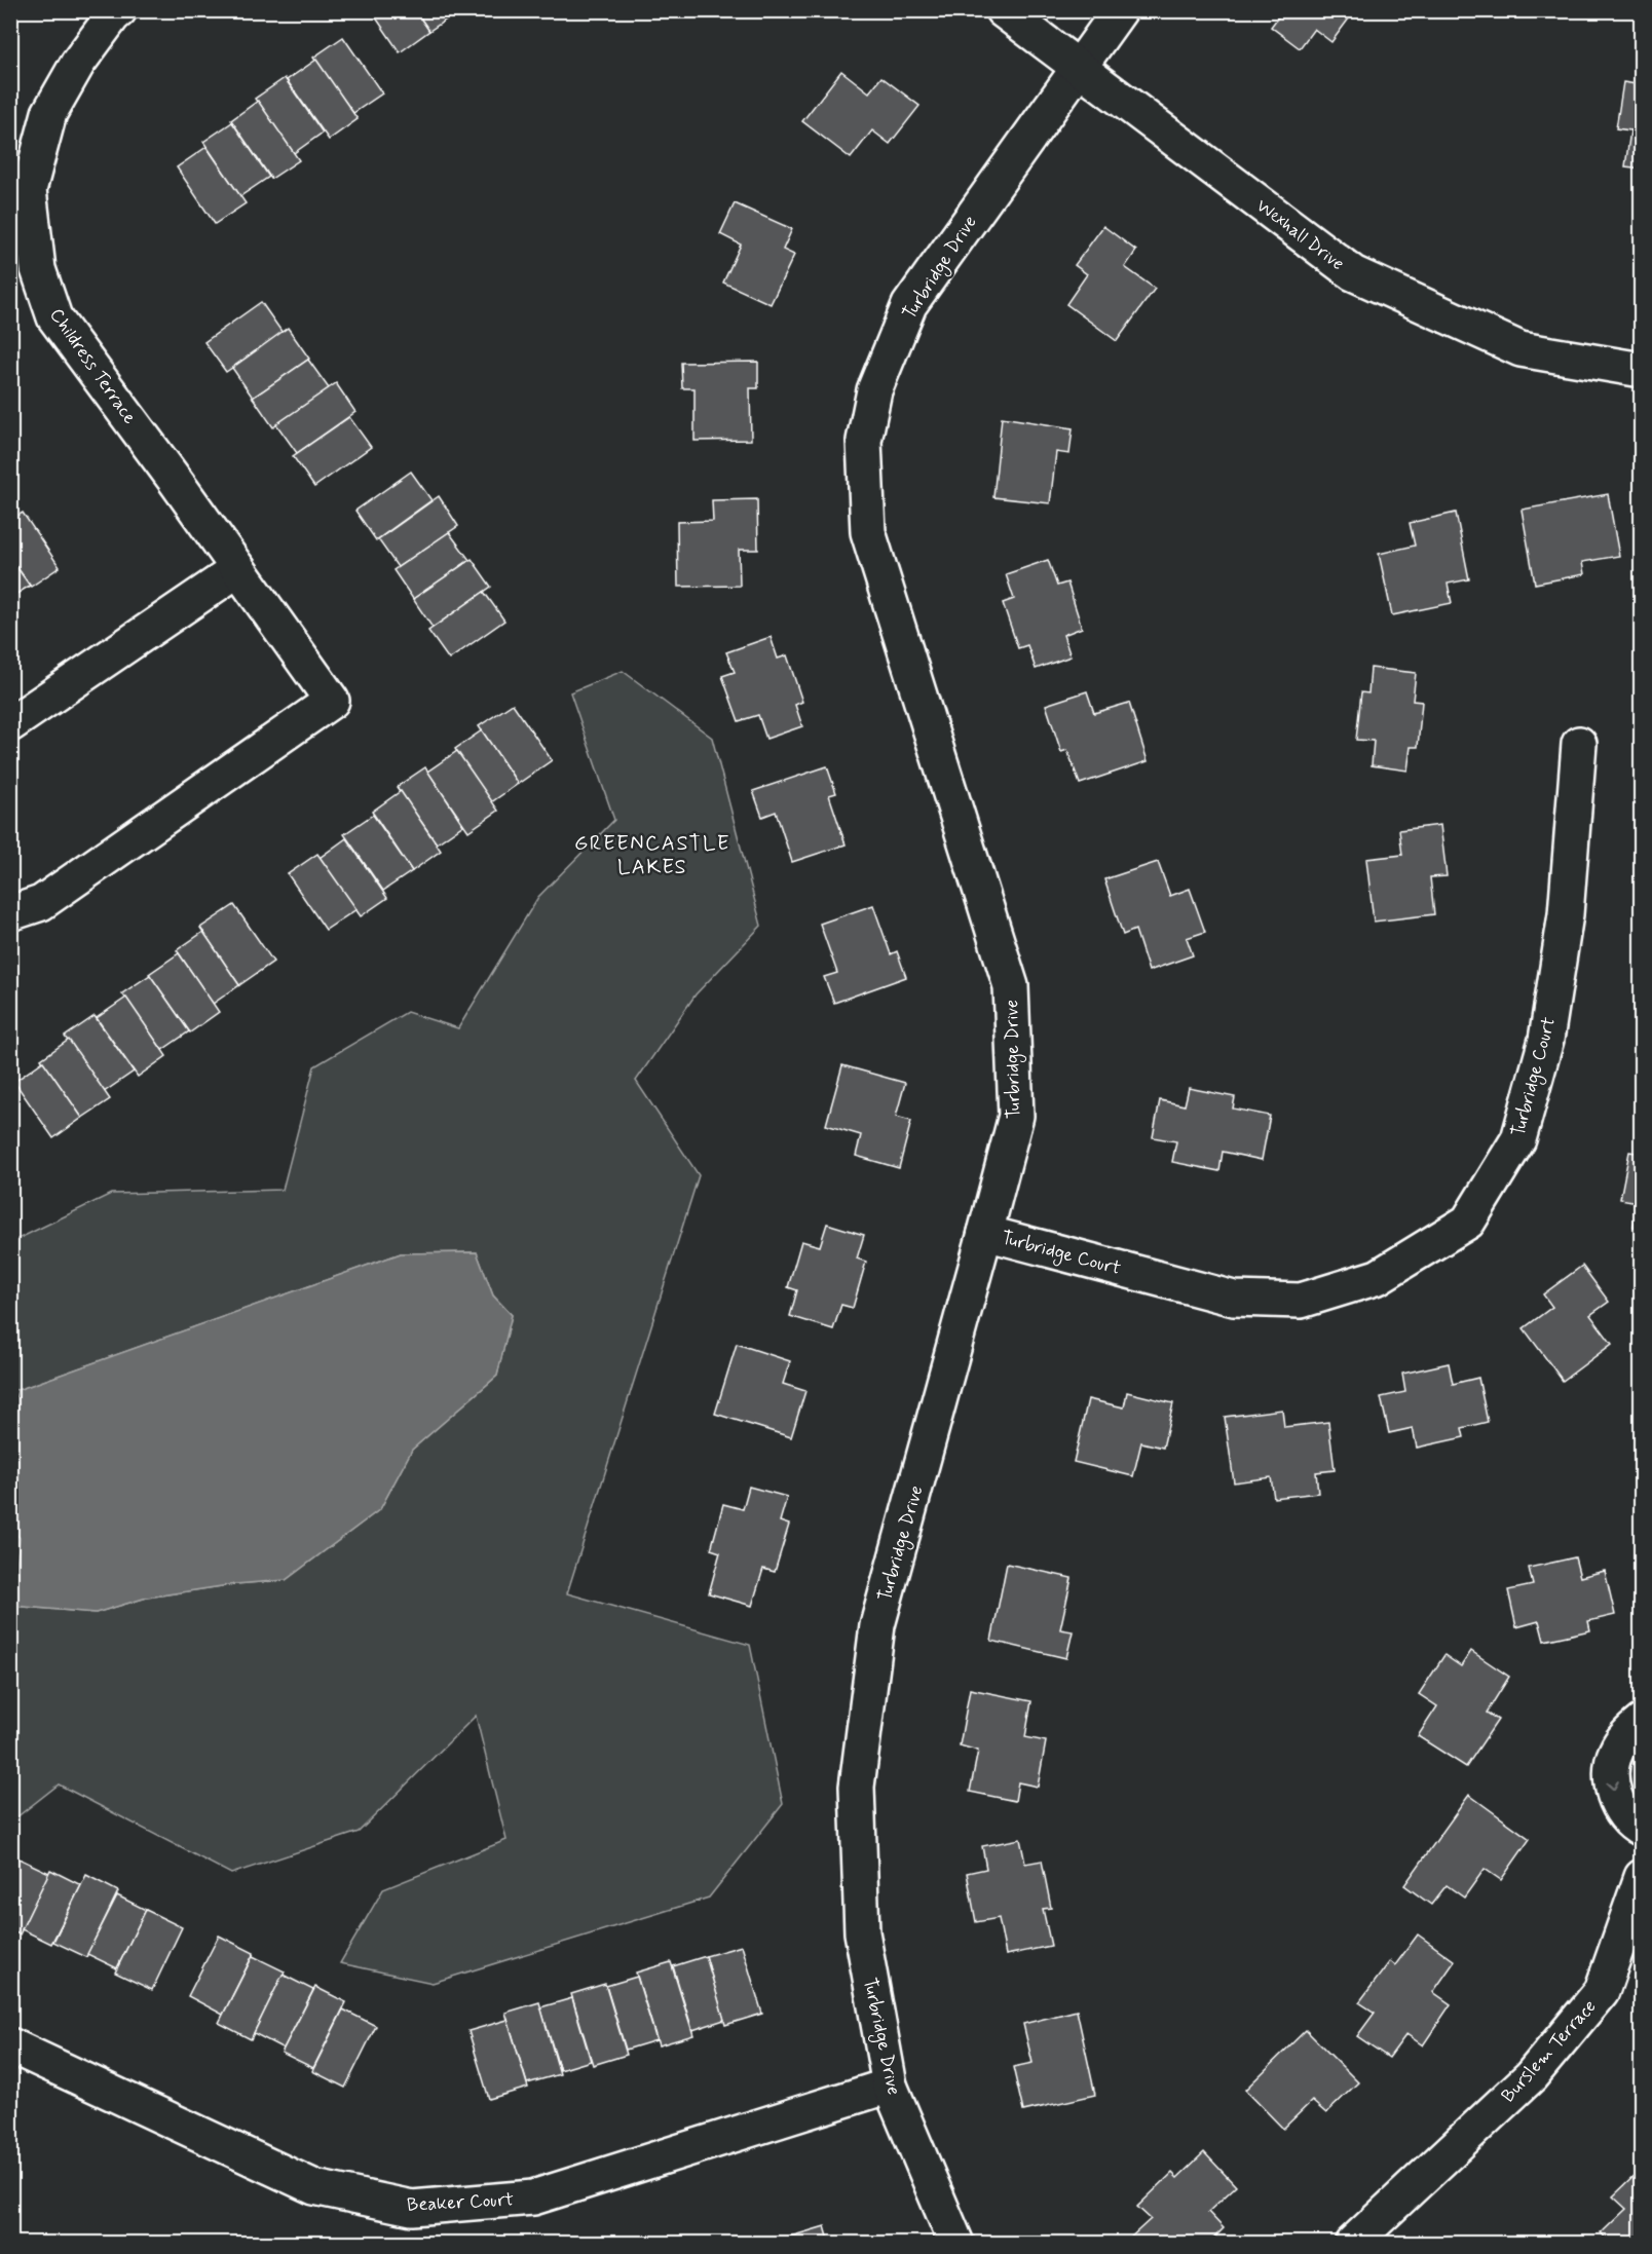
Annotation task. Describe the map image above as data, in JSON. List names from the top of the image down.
{
  "streets": {
    "street": [
      "Wexhall Drive",
      "Turbridge Drive",
      "Childress Terrace",
      "Turbridge Court",
      "Burslem Terrace",
      "Beaker Court"
    ]
  },
  "crossings": [
    ["Wexhall Drive", "Turbridge Drive"],
    ["Turbridge Drive", "Turbridge Court"],
    ["Turbridge Drive", "Beaker Court"]
  ],
  "districts": ["GREENCASTLE LAKES"]
}
